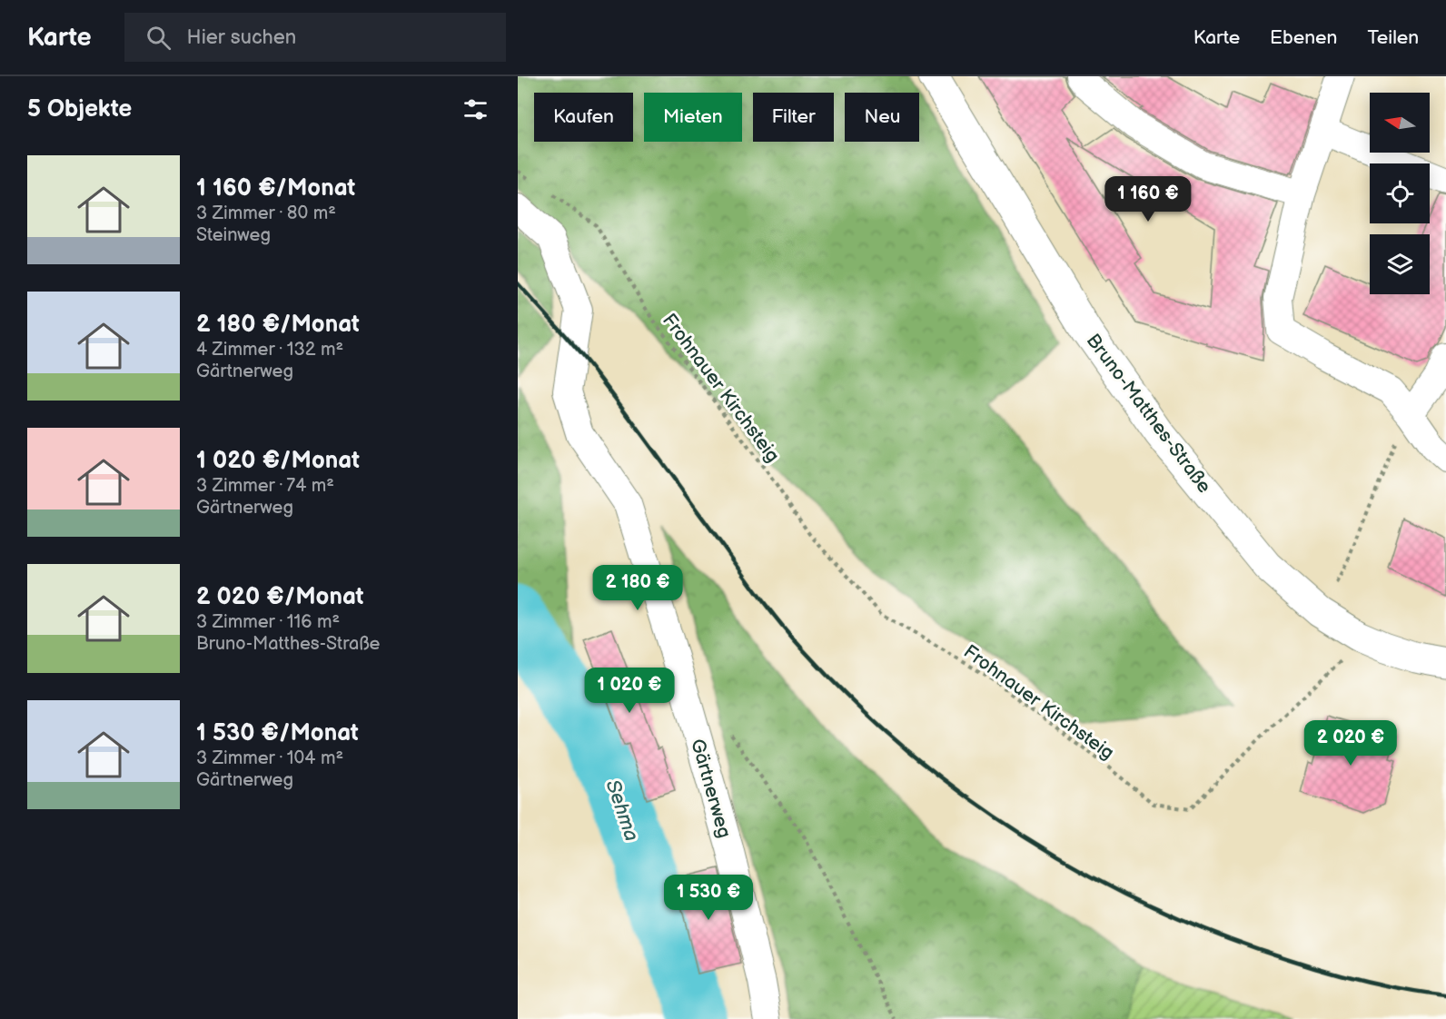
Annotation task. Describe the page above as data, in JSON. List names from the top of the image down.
{
  "streets": {
    "main road": ["Bruno-Matthes-Straße"],
    "street": ["Gärtnerweg"],
    "path": ["Frohnauer Kirchsteig"]
  },
  "crossings": [
    ["Frohnauer Kirchsteig", "Bruno-Matthes-Straße"]
  ],
  "water": ["Sehma"],
  "north": "left",
  "page": {
    "header": "Karte",
    "search": "Hier suchen",
    "nav": ["Karte", "Ebenen", "Teilen"],
    "heading": "5 Objekte",
    "chip": [
      "Kaufen",
      "Mieten",
      "Filter",
      "Neu"
    ],
    "list": [
      {
        "name": "1 160 €/Monat",
        "note": "3 Zimmer · 80 m² · Steinweg"
      },
      {
        "name": "2 180 €/Monat",
        "note": "4 Zimmer · 132 m² · Gärtnerweg"
      },
      {
        "name": "1 020 €/Monat",
        "note": "3 Zimmer · 74 m² · Gärtnerweg"
      },
      {
        "name": "2 020 €/Monat",
        "note": "3 Zimmer · 116 m² · Bruno-Matthes-Straße"
      },
      {
        "name": "1 530 €/Monat",
        "note": "3 Zimmer · 104 m² · Gärtnerweg"
      }
    ],
    "price": [
      "1 160 €",
      "2 180 €",
      "1 020 €",
      "2 020 €",
      "1 530 €"
    ]
  }
}
